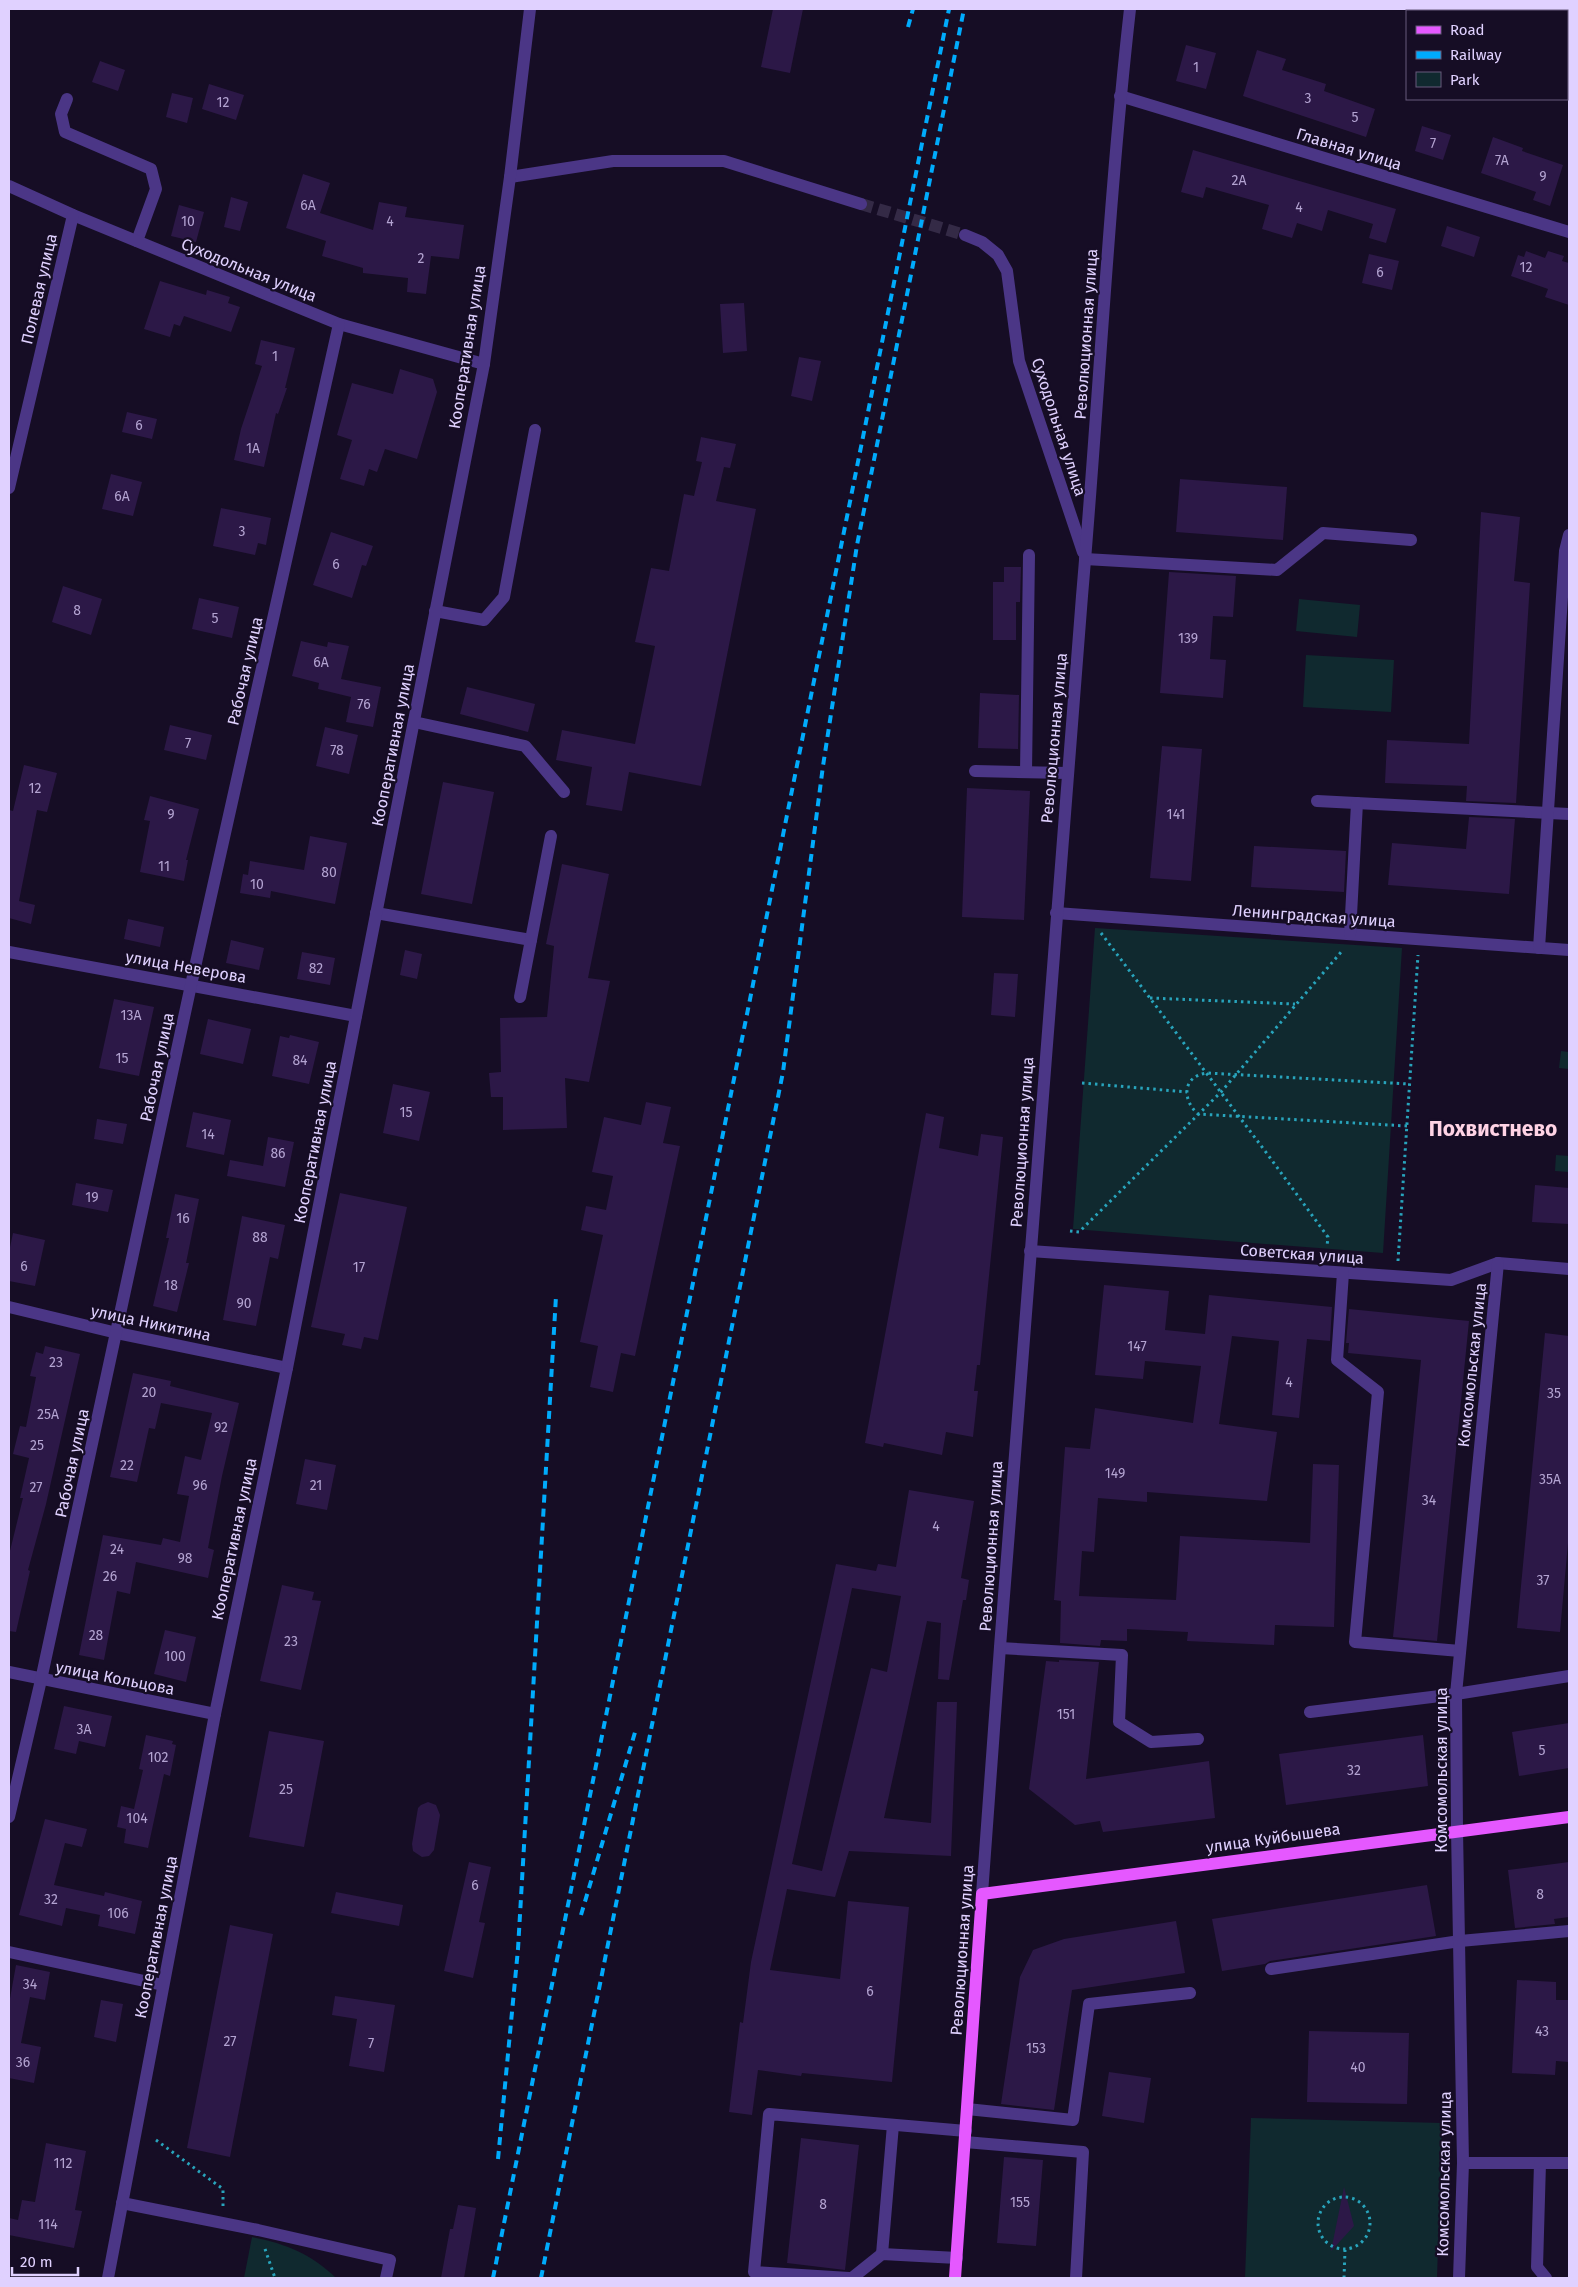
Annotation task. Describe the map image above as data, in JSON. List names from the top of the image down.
{
  "streets": {
    "main road": ["Революционная улица", "улица Куйбышева"],
    "street": [
      "Главная улица",
      "Суходольная улица",
      "Полевая улица",
      "Кооперативная улица",
      "Рабочая улица",
      "Ленинградская улица",
      "улица Неверова",
      "Советская улица",
      "улица Никитина",
      "Комсомольская улица",
      "улица Кольцова"
    ]
  },
  "crossings": [
    ["Главная улица", "Революционная улица"],
    ["Суходольная улица", "Полевая улица"],
    ["Суходольная улица", "Революционная улица"],
    ["Суходольная улица", "Кооперативная улица"],
    ["Суходольная улица", "Рабочая улица"],
    ["Революционная улица", "Ленинградская улица"],
    ["Революционная улица", "Советская улица"],
    ["Революционная улица", "улица Куйбышева"],
    ["Кооперативная улица", "улица Неверова"],
    ["Кооперативная улица", "улица Никитина"],
    ["Кооперативная улица", "улица Кольцова"],
    ["Рабочая улица", "улица Неверова"],
    ["Рабочая улица", "улица Никитина"],
    ["Рабочая улица", "улица Кольцова"],
    ["Советская улица", "Комсомольская улица"],
    ["Комсомольская улица", "улица Куйбышева"]
  ],
  "districts": ["Похвистнево"],
  "house_numbers": [
    "1",
    "3",
    "12",
    "5",
    "7",
    "7А",
    "9",
    "2А",
    "6А",
    "4",
    "10",
    "4",
    "2",
    "12",
    "6",
    "1",
    "6",
    "1А",
    "6А",
    "3",
    "6",
    "8",
    "5",
    "139",
    "6А",
    "76",
    "7",
    "78",
    "12",
    "9",
    "141",
    "11",
    "80",
    "10",
    "82",
    "13А",
    "15",
    "84",
    "15",
    "14",
    "86",
    "19",
    "16",
    "88",
    "6",
    "17",
    "18",
    "90",
    "147",
    "23",
    "4",
    "20",
    "35",
    "25А",
    "92",
    "25",
    "22",
    "149",
    "35А",
    "96",
    "21",
    "27",
    "34",
    "4",
    "24",
    "98",
    "26",
    "37",
    "28",
    "23",
    "100",
    "151",
    "3А",
    "5",
    "102",
    "32",
    "25",
    "104",
    "6",
    "8",
    "32",
    "106",
    "34",
    "6",
    "43",
    "27",
    "7",
    "153",
    "36",
    "40",
    "112",
    "155",
    "8",
    "114"
  ],
  "legend": ["Road", "Railway", "Park"],
  "scale_bar": "20 m"
}
